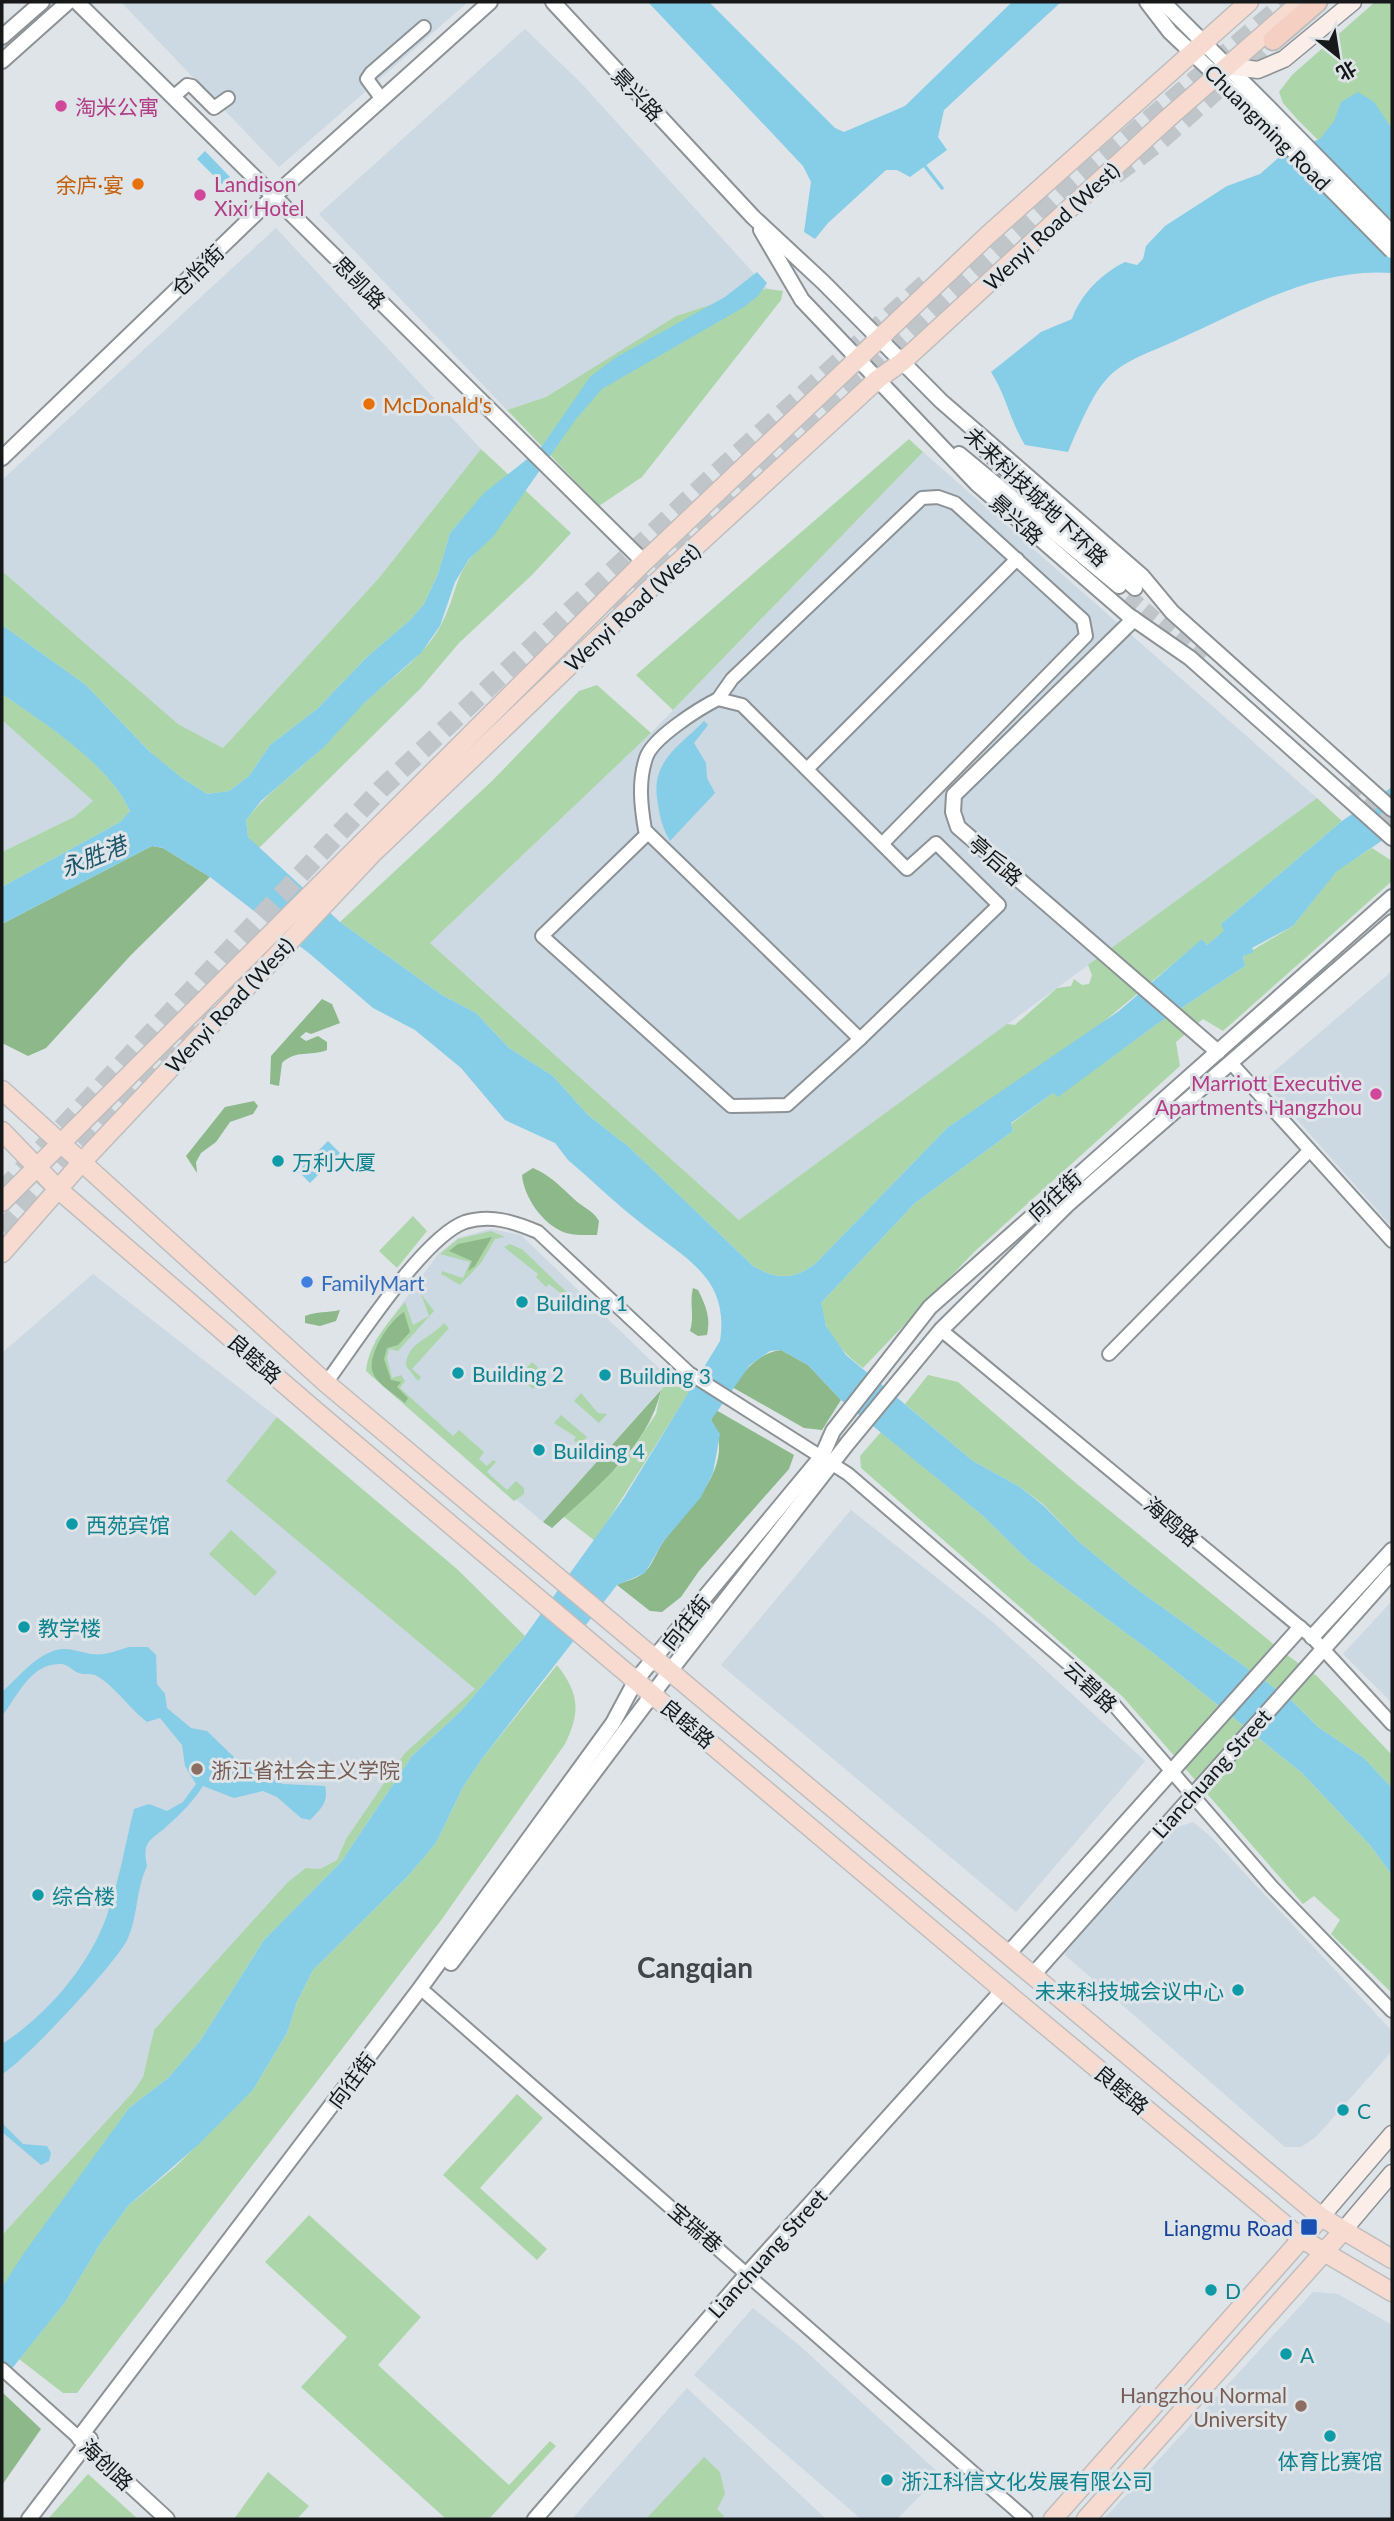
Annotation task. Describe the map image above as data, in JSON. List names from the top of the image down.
{
  "streets": {
    "main road": ["Wenyi Road (West)", "良睦路"],
    "street": [
      "景兴路",
      "Chuangming Road",
      "仓怡街",
      "思凯路",
      "未来科技城地下环路",
      "亭后路",
      "向往街",
      "海鸥路",
      "云碧路",
      "Lianchuang Street",
      "宝瑞巷",
      "海创路"
    ]
  },
  "crossings": [
    ["景兴路", "Wenyi Road (West)"],
    ["景兴路", "未来科技城地下环路"],
    ["景兴路", "亭后路"],
    ["Chuangming Road", "Wenyi Road (West)"],
    ["Wenyi Road (West)", "思凯路"],
    ["Wenyi Road (West)", "良睦路"],
    ["仓怡街", "思凯路"],
    ["亭后路", "向往街"],
    ["向往街", "良睦路"],
    ["向往街", "海鸥路"],
    ["向往街", "云碧路"],
    ["向往街", "宝瑞巷"],
    ["向往街", "海创路"],
    ["良睦路", "云碧路"],
    ["良睦路", "Lianchuang Street"],
    ["海鸥路", "Lianchuang Street"],
    ["云碧路", "Lianchuang Street"],
    ["Lianchuang Street", "宝瑞巷"]
  ],
  "districts": ["Cangqian"],
  "water": ["永胜港"],
  "places": {
    "other": [
      "淘米公寓",
      "余庐·宴",
      "Landison Xixi Hotel",
      "McDonald's",
      "Marriott Executive Apartments Hangzhou",
      "万利大厦",
      "FamilyMart",
      "Building 1",
      "Building 2",
      "Building 3",
      "Building 4",
      "西苑宾馆",
      "教学楼",
      "浙江省社会主义学院",
      "综合楼",
      "未来科技城会议中心",
      "C",
      "D",
      "A",
      "Hangzhou Normal University",
      "体育比赛馆",
      "浙江科信文化发展有限公司"
    ],
    "transit": ["Liangmu Road"]
  },
  "north": "bottom right"
}
